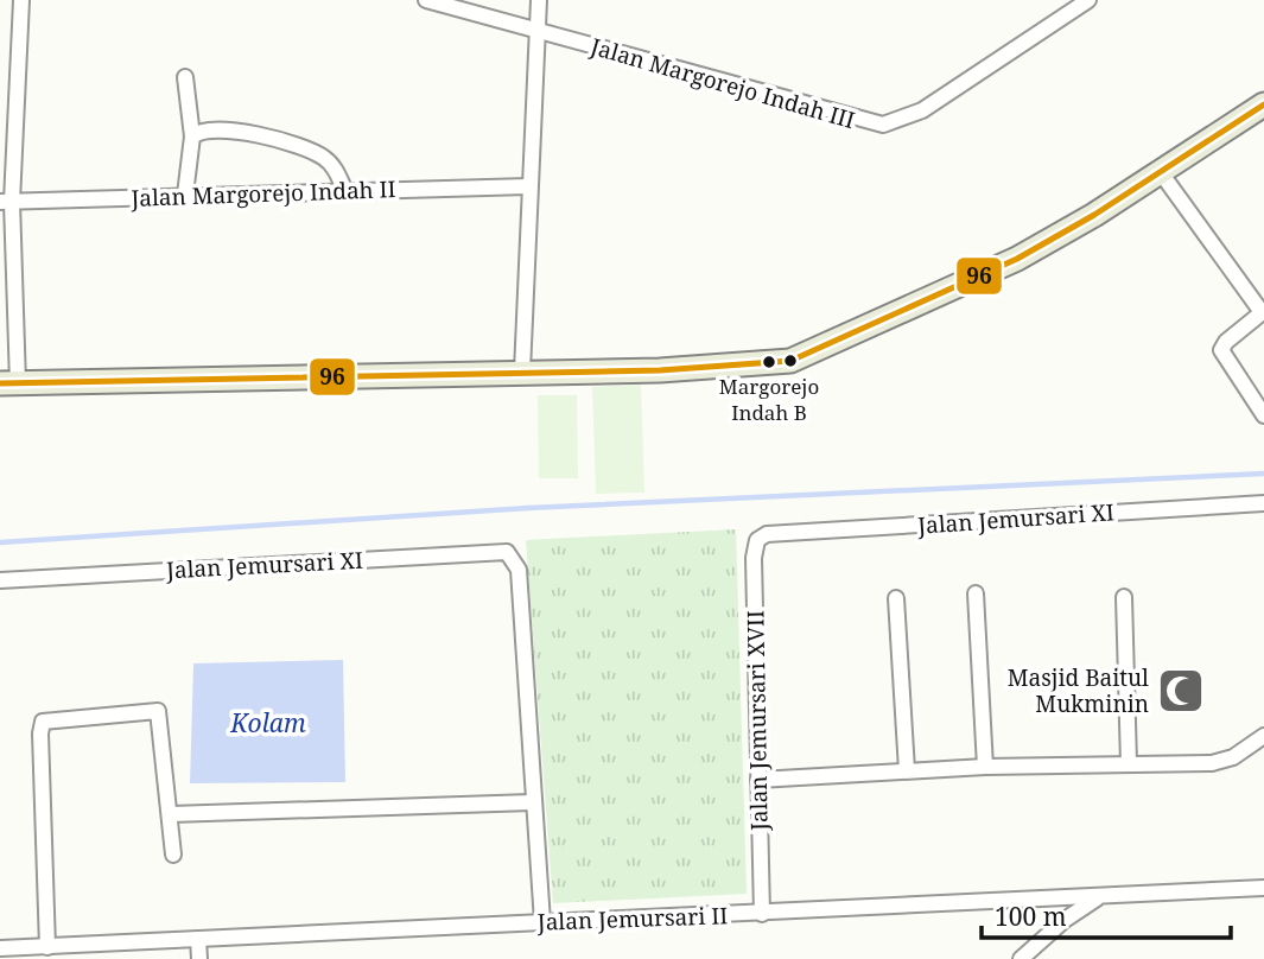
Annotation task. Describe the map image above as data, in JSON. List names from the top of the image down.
{
  "streets": {
    "street": [
      "Jalan Margorejo Indah III",
      "Jalan Margorejo Indah II",
      "Jalan Jemursari XI",
      "Jalan Jemursari XVII",
      "Jalan Jemursari II"
    ]
  },
  "crossings": [
    ["Jalan Jemursari XI", "Jalan Jemursari XVII"],
    ["Jalan Jemursari XVII", "Jalan Jemursari II"]
  ],
  "water": ["Kolam"],
  "places": {
    "other": ["Margorejo Indah B"],
    "mosque": ["Masjid Baitul Mukminin"]
  },
  "lines": ["transit line 96"],
  "scale_bar": "100 m"
}
